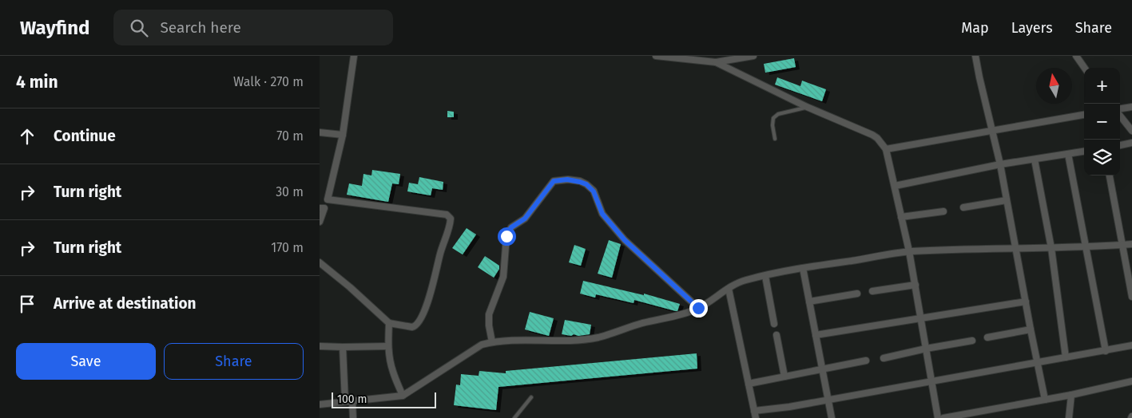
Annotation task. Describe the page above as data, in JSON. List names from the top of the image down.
{
  "scale_bar": "100 m",
  "north": "top",
  "page": {
    "header": "Wayfind",
    "search": "Search here",
    "nav": ["Map", "Layers", "Share"],
    "heading": ["4 min", "Walk · 270 m"],
    "map_buttons": ["+", "−"],
    "list": [
      ["Continue", "70 m"],
      ["Turn right", "30 m"],
      ["Turn right", "170 m"],
      "Arrive at destination"
    ],
    "buttons": ["Save", "Share"],
    "scale": "100 m"
  }
}
